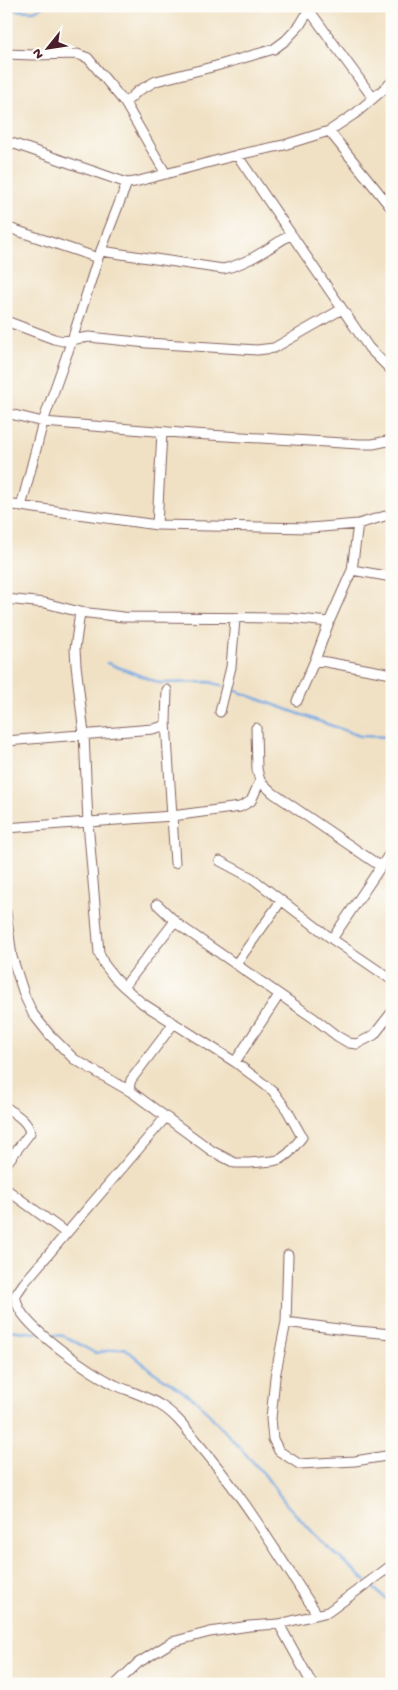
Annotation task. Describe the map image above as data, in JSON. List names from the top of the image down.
{
  "north": "bottom left"
}
